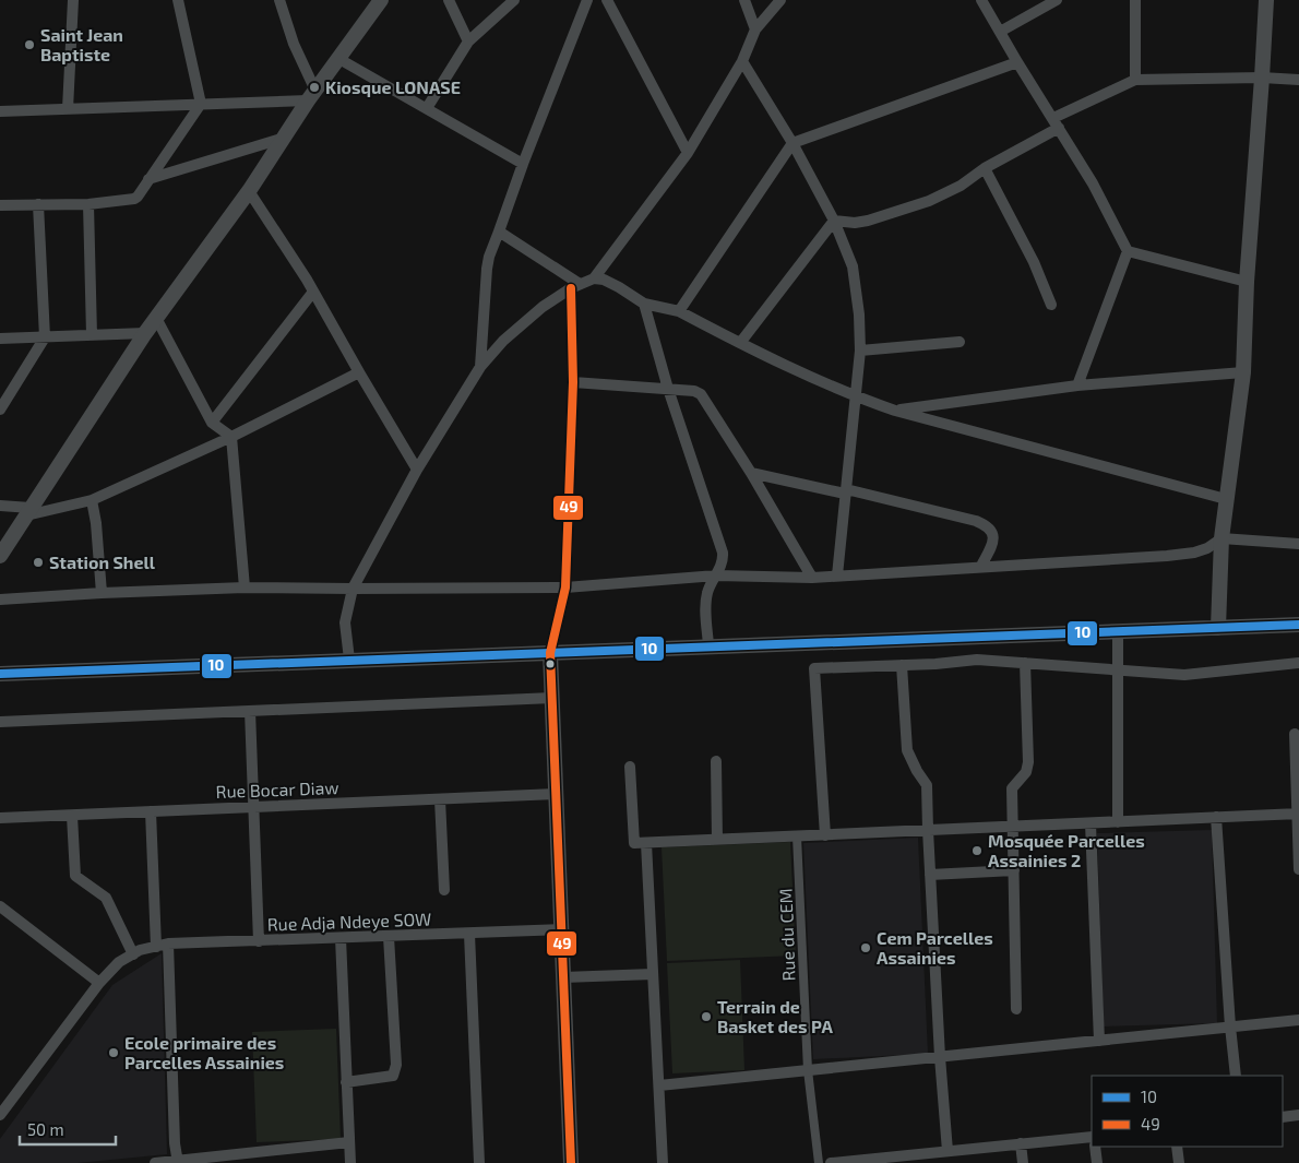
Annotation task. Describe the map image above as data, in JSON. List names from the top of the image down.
{
  "streets": {
    "street": ["Rue Bocar Diaw", "Rue Adja Ndeye SOW", "Rue du CEM"]
  },
  "places": [
    "Saint Jean Baptiste",
    "Kiosque LONASE",
    "Station Shell",
    "Mosquée Parcelles Assainies 2",
    "Cem Parcelles Assainies",
    "Terrain de Basket des PA",
    "Ecole primaire des Parcelles Assainies"
  ],
  "lines": ["transit line 49", "transit line 10"],
  "legend": ["10", "49"],
  "scale_bar": "50 m"
}
